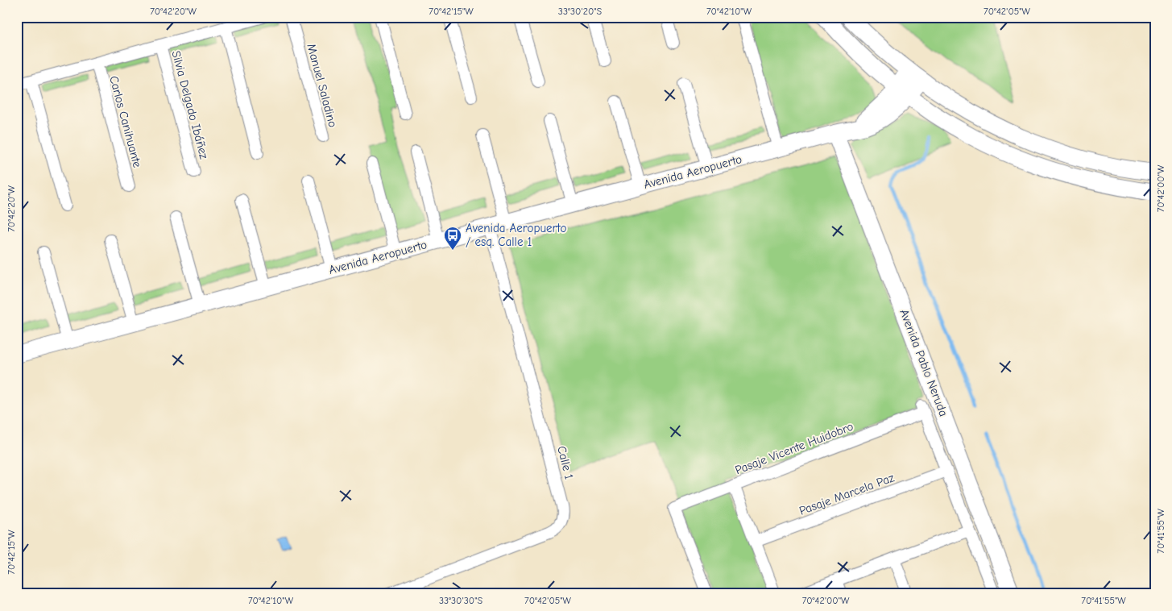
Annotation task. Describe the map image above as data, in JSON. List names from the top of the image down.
{
  "streets": {
    "street": [
      "Manuel Saladino",
      "Silvia Delgado Ibáñez",
      "Carlos Canihuante",
      "Avenida Aeropuerto",
      "Avenida Pablo Neruda",
      "Pasaje Vicente Huidobro",
      "Calle 1",
      "Pasaje Marcela Paz"
    ]
  },
  "crossings": [
    ["Avenida Aeropuerto", "Avenida Pablo Neruda"],
    ["Avenida Aeropuerto", "Calle 1"],
    ["Avenida Pablo Neruda", "Pasaje Vicente Huidobro"],
    ["Avenida Pablo Neruda", "Pasaje Marcela Paz"]
  ],
  "places": {
    "bus stop": ["Avenida Aeropuerto / esq. Calle 1"]
  },
  "coordinates": [
    "70°42'20\"W",
    "70°42'15\"W",
    "33°30'20\"S",
    "70°42'10\"W",
    "70°42'05\"W",
    "70°42'00\"W",
    "70°41'55\"W",
    "33°30'30\"S"
  ]
}
